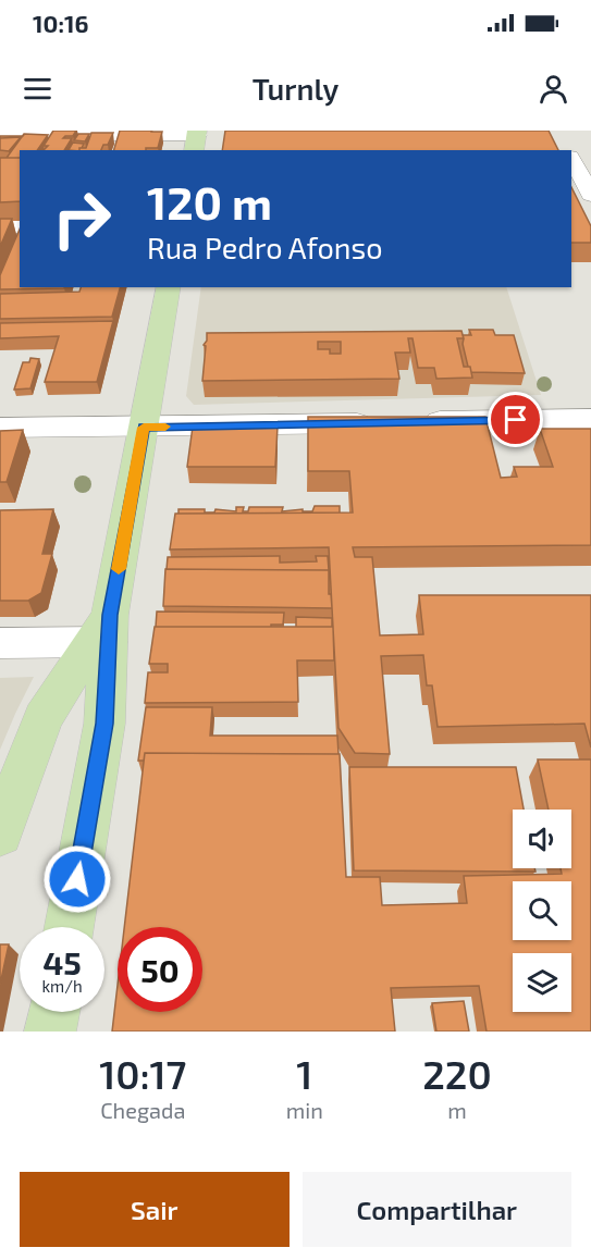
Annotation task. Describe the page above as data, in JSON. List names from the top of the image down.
{
  "page": {
    "status": "10:16",
    "header": "Turnly",
    "turn": ["120 m", "Rua Pedro Afonso"],
    "speed": "45 km/h",
    "limit": "50",
    "eta": [
      "10:17",
      "Chegada",
      "1",
      "min",
      "220",
      "m"
    ],
    "buttons": ["Sair", "Compartilhar"]
  }
}
